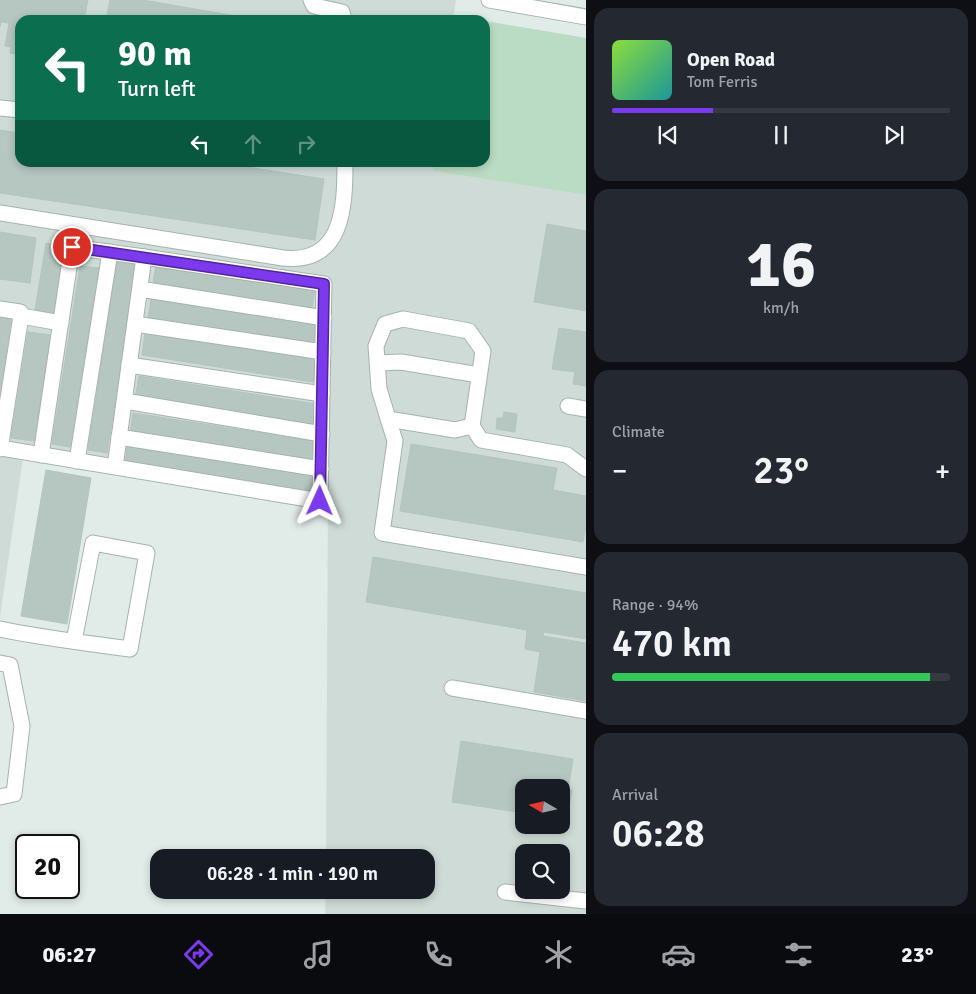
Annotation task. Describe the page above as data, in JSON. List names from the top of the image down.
{
  "north": "left",
  "page": {
    "turn": ["90 m", "Turn left"],
    "song": ["Open Road", "Tom Ferris"],
    "tile": [
      ["16", "km/h"],
      "Climate",
      ["Range · 94%", "470 km"],
      ["Arrival", "06:28"]
    ],
    "heat": ["−", "23°", "+"],
    "limit": "20",
    "trip": "06:28 · 1 min · 190 m",
    "tabs": ["06:27", "23°"]
  }
}
